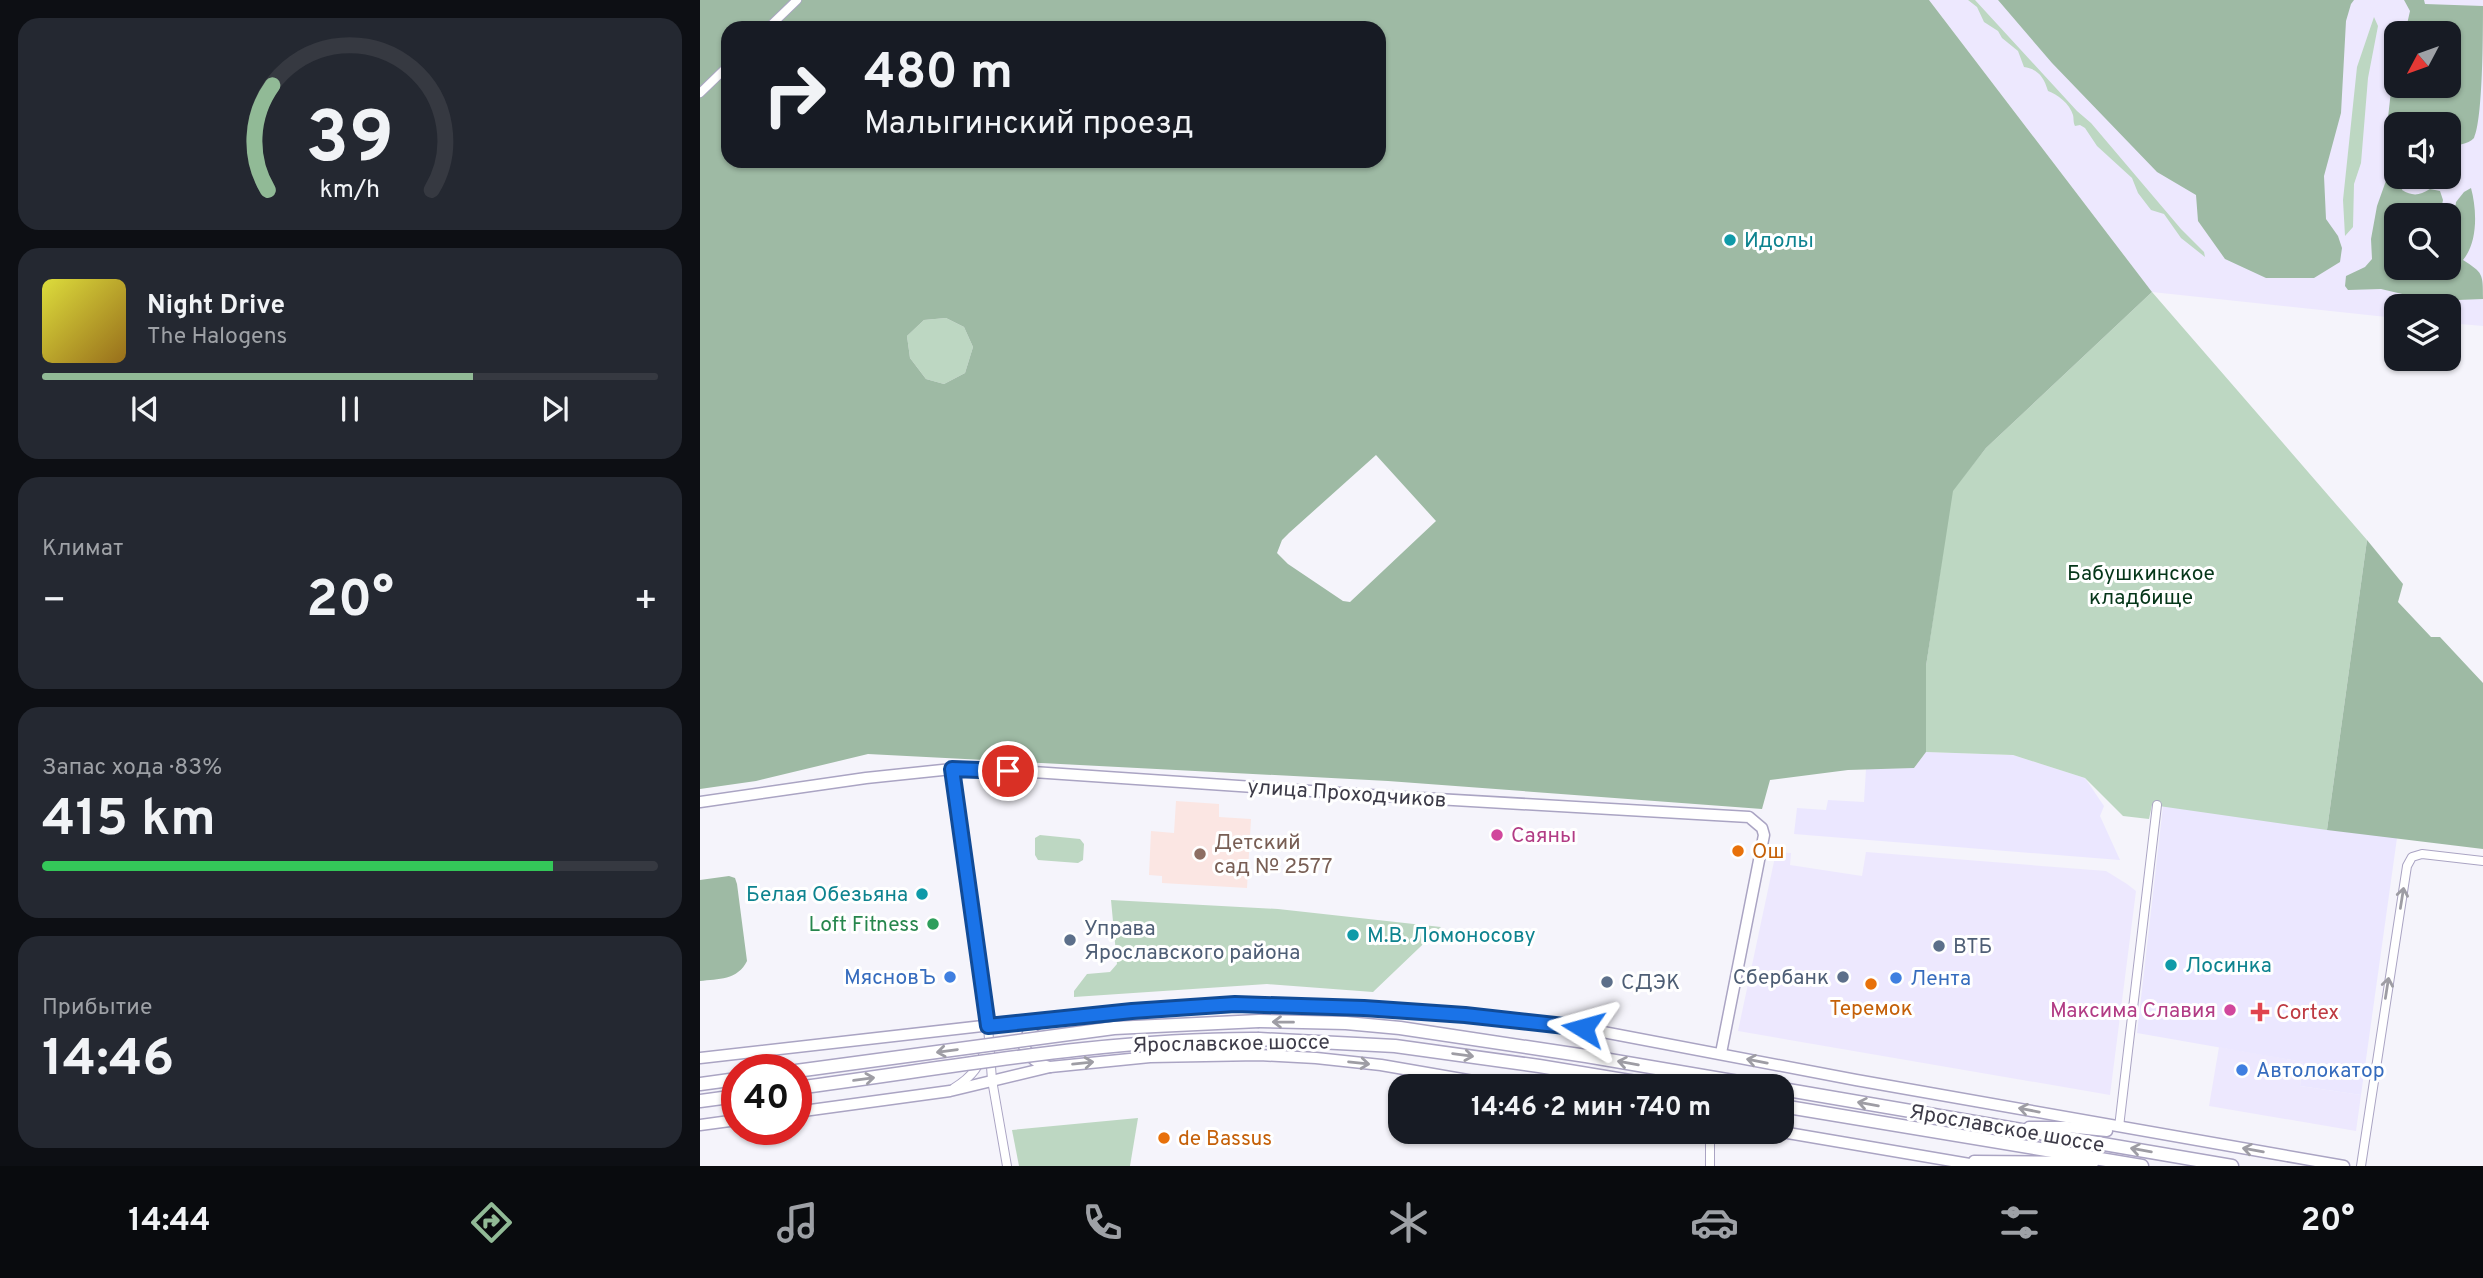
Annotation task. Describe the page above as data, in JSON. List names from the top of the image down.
{
  "streets": {
    "main road": ["Ярославское шоссе"],
    "street": ["улица Проходчиков"]
  },
  "parks": ["Бабушкинское кладбище"],
  "places": {
    "other": [
      "Идолы",
      "Саяны",
      "Ош",
      "Детский сад № 2577",
      "Белая Обезьяна",
      "Loft Fitness",
      "М.В. Ломоносову",
      "Управа Ярославского района",
      "ВТБ",
      "Лосинка",
      "МясновЪ",
      "Сбербанк",
      "Лента",
      "СДЭК",
      "Теремок",
      "Максима Славия",
      "Автолокатор",
      "de Bassus"
    ],
    "health": ["Cortex"]
  },
  "north": "bottom left",
  "page": {
    "turn": ["480 m", "Малыгинский проезд"],
    "song": ["Night Drive", "The Halogens"],
    "tile": [
      "Климат",
      ["Запас хода · 83%", "415 km"],
      ["Прибытие", "14:46"]
    ],
    "heat": ["−", "20°", "+"],
    "limit": "40",
    "trip": "14:46 · 2 мин · 740 m",
    "tabs": ["14:44", "20°"],
    "gauge": ["39", "km/h"]
  }
}
